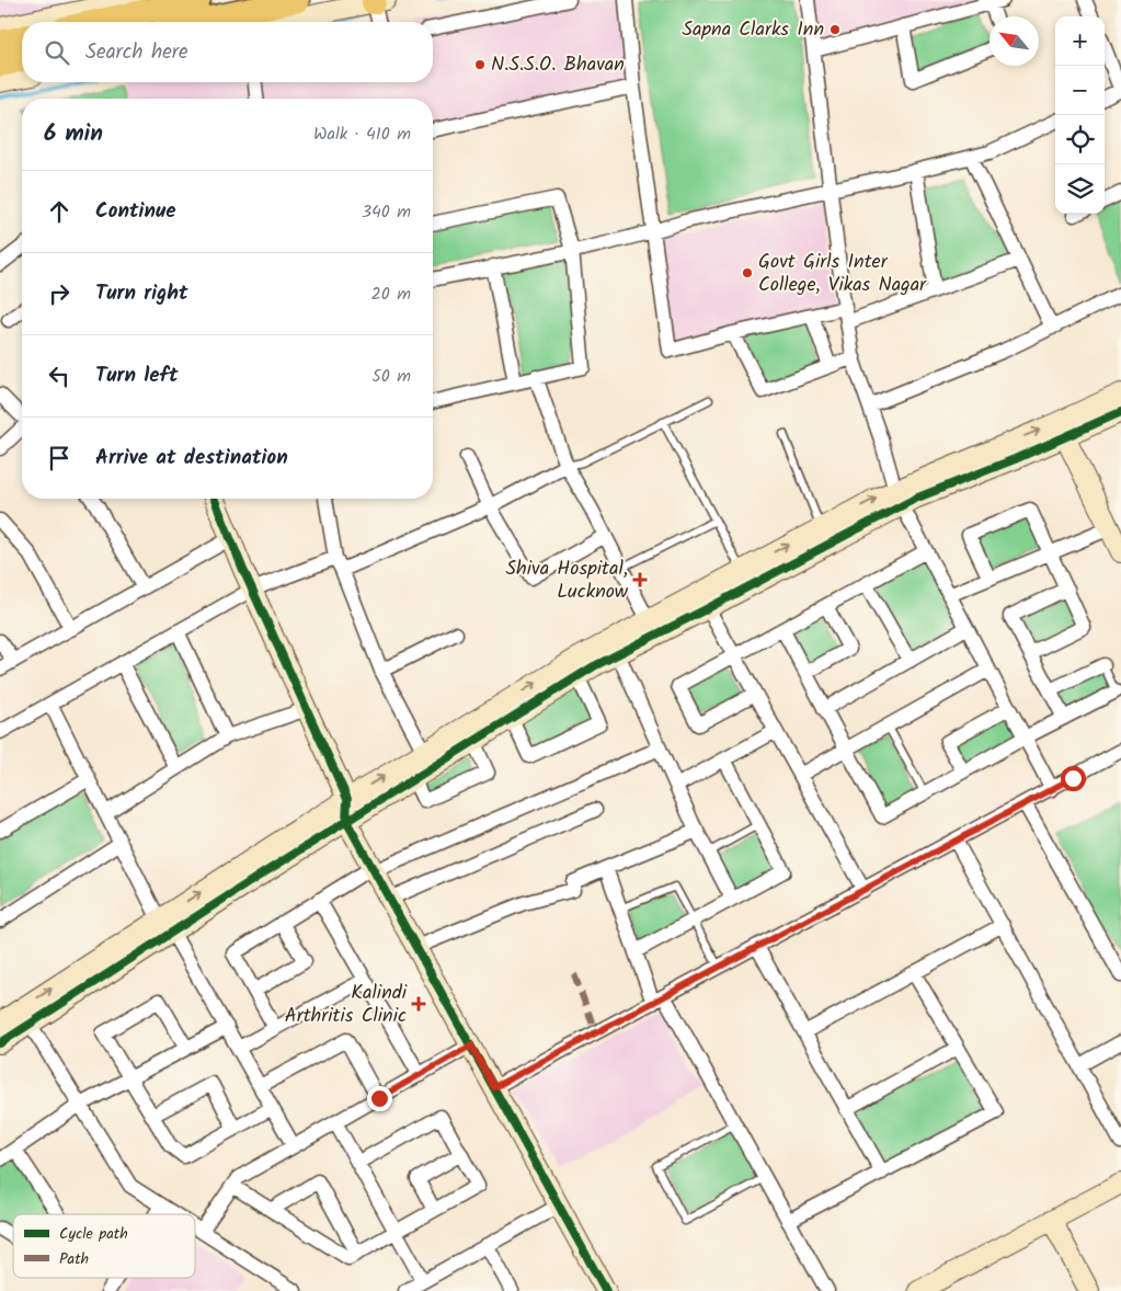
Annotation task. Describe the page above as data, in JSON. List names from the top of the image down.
{
  "places": {
    "other": ["Sapna Clarks Inn", "N.S.S.O. Bhavan", "Govt Girls Inter College, Vikas Nagar"],
    "health": ["Shiva Hospital, Lucknow", "Kalindi Arthritis Clinic"]
  },
  "legend": ["Cycle path", "Path"],
  "north": "top left",
  "page": {
    "map_buttons": ["+", "−"],
    "search": "Search here",
    "heading": ["6 min", "Walk · 410 m"],
    "list": [
      ["Continue", "340 m"],
      ["Turn right", "20 m"],
      ["Turn left", "50 m"],
      "Arrive at destination"
    ]
  }
}
